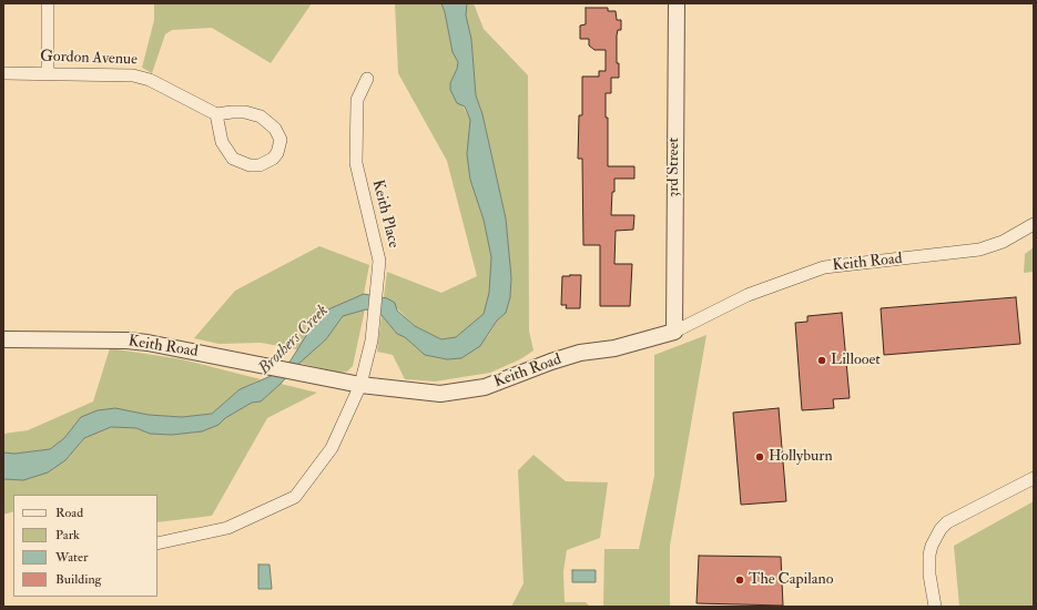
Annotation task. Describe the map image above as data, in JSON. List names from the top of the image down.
{
  "streets": {
    "street": [
      "Gordon Avenue",
      "3rd Street",
      "Keith Place",
      "Keith Road"
    ]
  },
  "crossings": [
    ["3rd Street", "Keith Road"],
    ["Keith Place", "Keith Road"]
  ],
  "water": ["Brothers Creek"],
  "places": ["Lillooet", "Hollyburn", "The Capilano"],
  "legend": [
    "Road",
    "Park",
    "Water",
    "Building"
  ]
}
